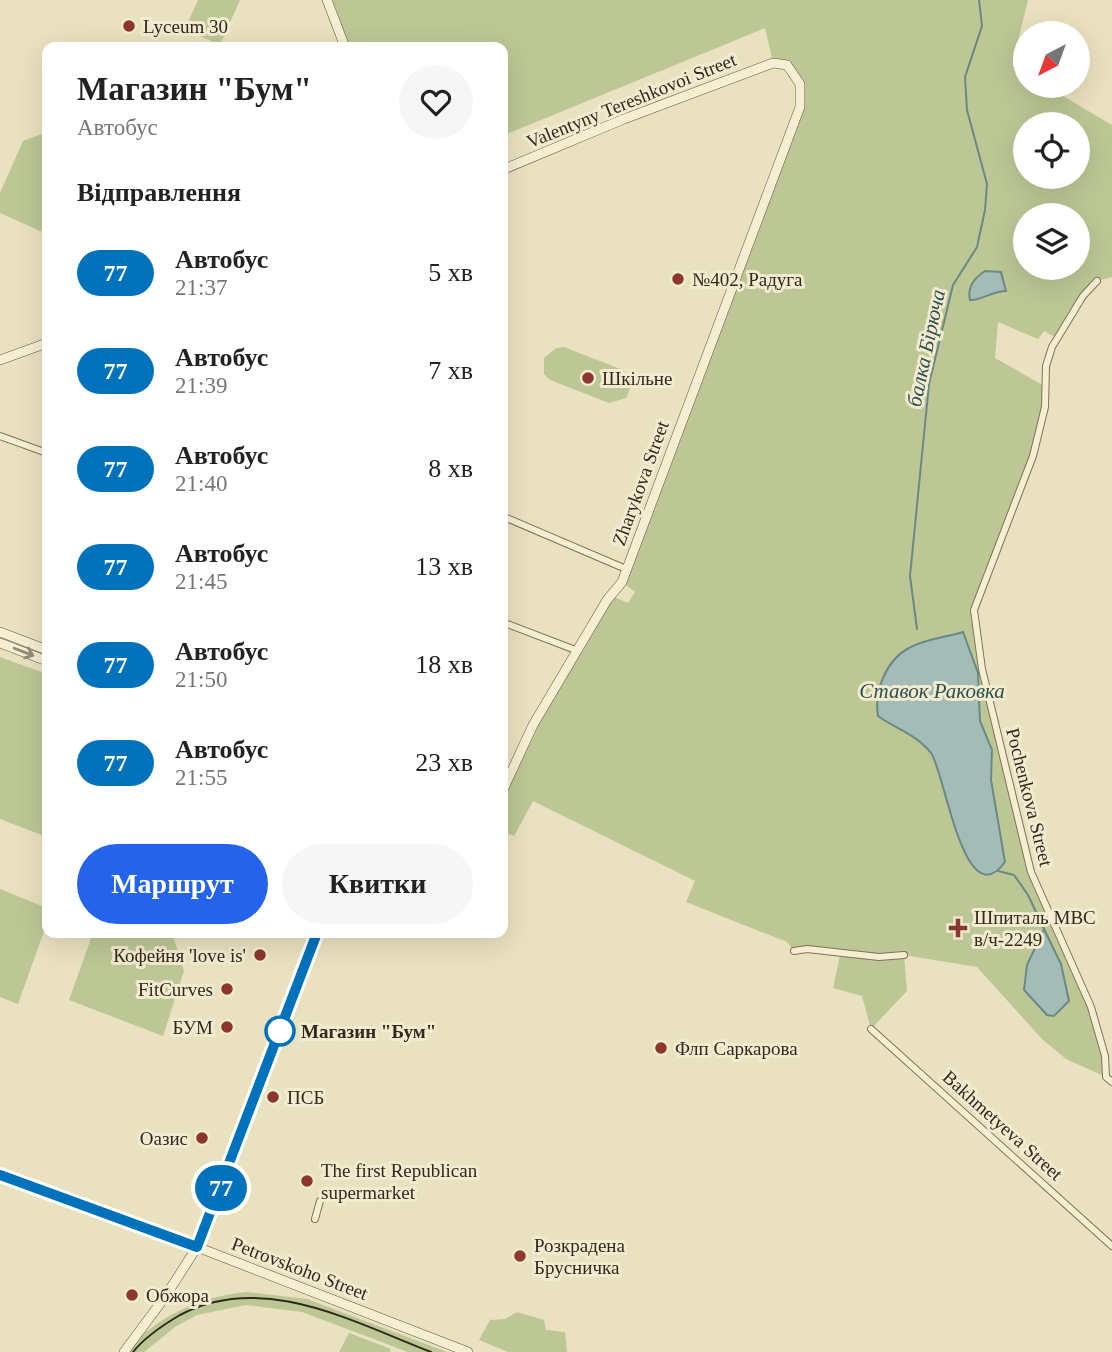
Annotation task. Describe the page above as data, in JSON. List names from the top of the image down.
{
  "streets": {
    "street": [
      "Valentyny Tereshkovoi Street",
      "Zharykova Street",
      "Pochenkova Street",
      "Bakhmetyeva Street",
      "Petrovskoho Street"
    ]
  },
  "crossings": [
    ["Valentyny Tereshkovoi Street", "Zharykova Street"]
  ],
  "water": ["балка Бірюча", "Ставок Раковка"],
  "places": {
    "other": [
      "Lyceum 30",
      "№402, Радуга",
      "Шкільне",
      "Кофейня 'love is'",
      "FitCurves",
      "БУМ",
      "Магазин \"Бум\"",
      "Флп Саркарова",
      "ПСБ",
      "Оазис",
      "The first Republican supermarket",
      "Розкрадена Брусничка",
      "Обжора"
    ],
    "health": ["Шпиталь МВС в/ч-2249"]
  },
  "lines": ["bus line 77"],
  "north": "bottom left",
  "page": {
    "on_map": "77",
    "heading": [
      ["Магазин \"Бум\"", "Автобус"],
      "Відправлення"
    ],
    "list": [
      {
        "mark": "77",
        "name": "Автобус",
        "note": "21:37",
        "value": "5 хв"
      },
      {
        "mark": "77",
        "name": "Автобус",
        "note": "21:39",
        "value": "7 хв"
      },
      {
        "mark": "77",
        "name": "Автобус",
        "note": "21:40",
        "value": "8 хв"
      },
      {
        "mark": "77",
        "name": "Автобус",
        "note": "21:45",
        "value": "13 хв"
      },
      {
        "mark": "77",
        "name": "Автобус",
        "note": "21:50",
        "value": "18 хв"
      },
      {
        "mark": "77",
        "name": "Автобус",
        "note": "21:55",
        "value": "23 хв"
      }
    ],
    "buttons": ["Маршрут", "Квитки"]
  }
}
